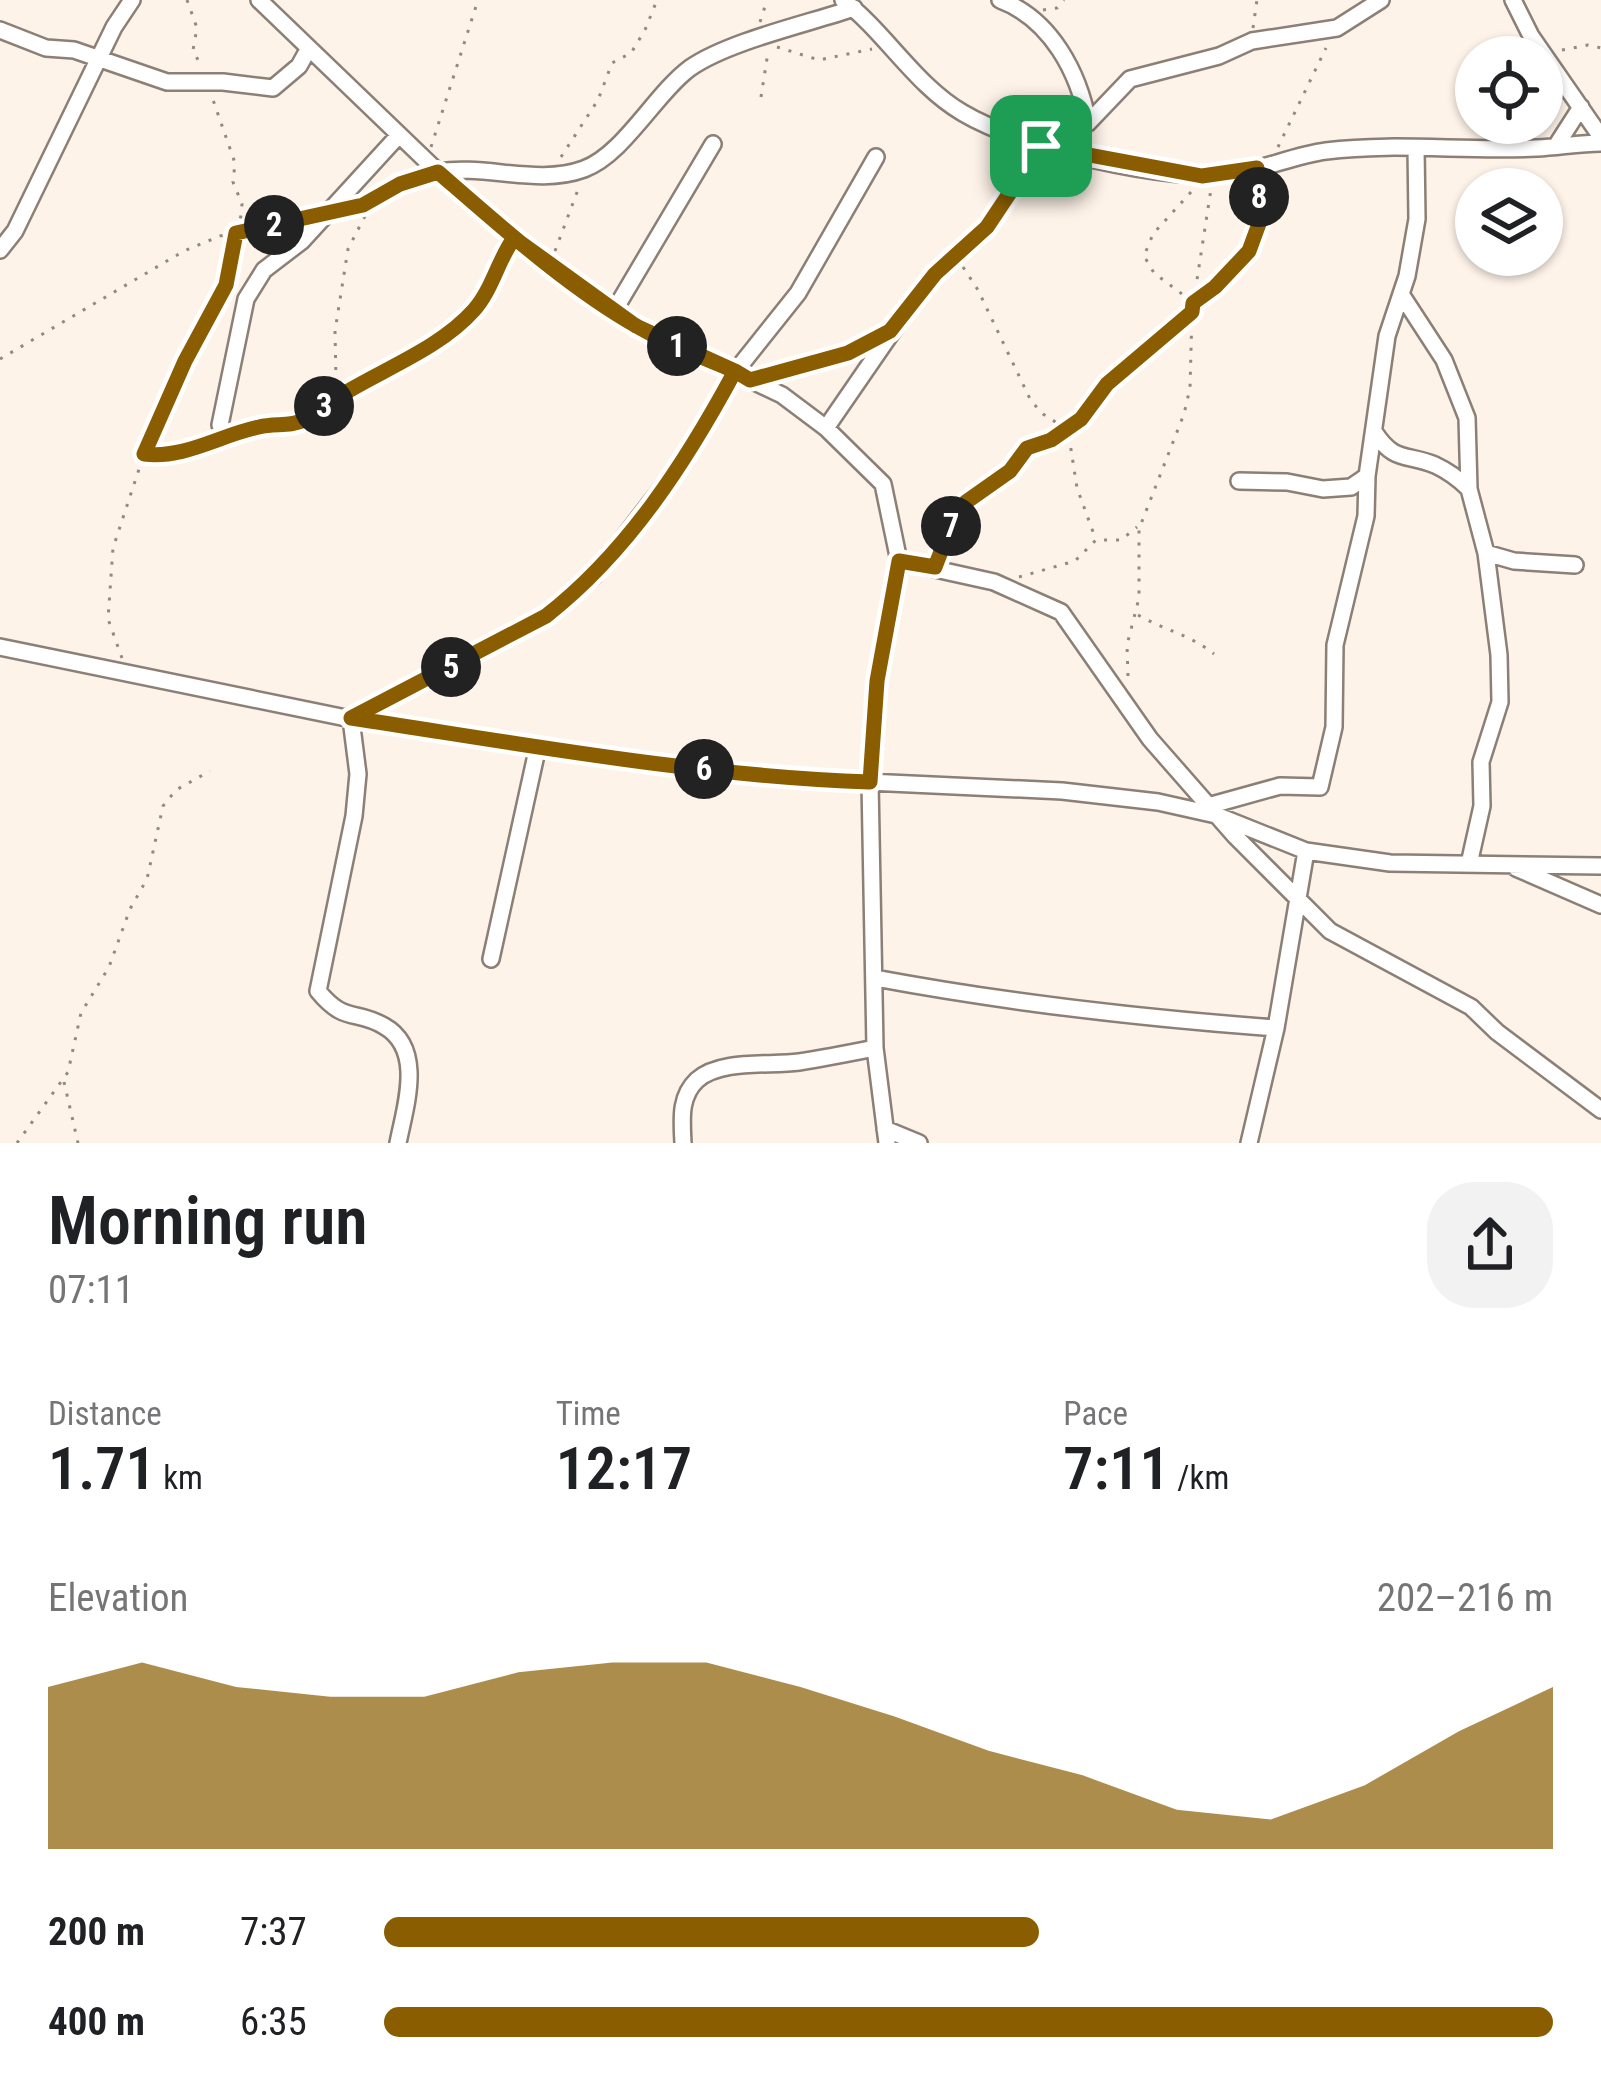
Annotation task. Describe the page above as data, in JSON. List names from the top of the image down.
{
  "page": {
    "pins": [
      "8",
      "2",
      "1",
      "3",
      "7",
      "5",
      "6"
    ],
    "heading": ["Morning run", "07:11"],
    "stats": [
      ["Distance", "1.71 km"],
      ["Time", "12:17"],
      ["Pace", "7:11 /km"]
    ],
    "chart": ["Elevation", "202–216 m"],
    "list": [
      {
        "name": "200 m",
        "note": "7:37"
      },
      {
        "name": "400 m",
        "note": "6:35"
      }
    ]
  }
}
